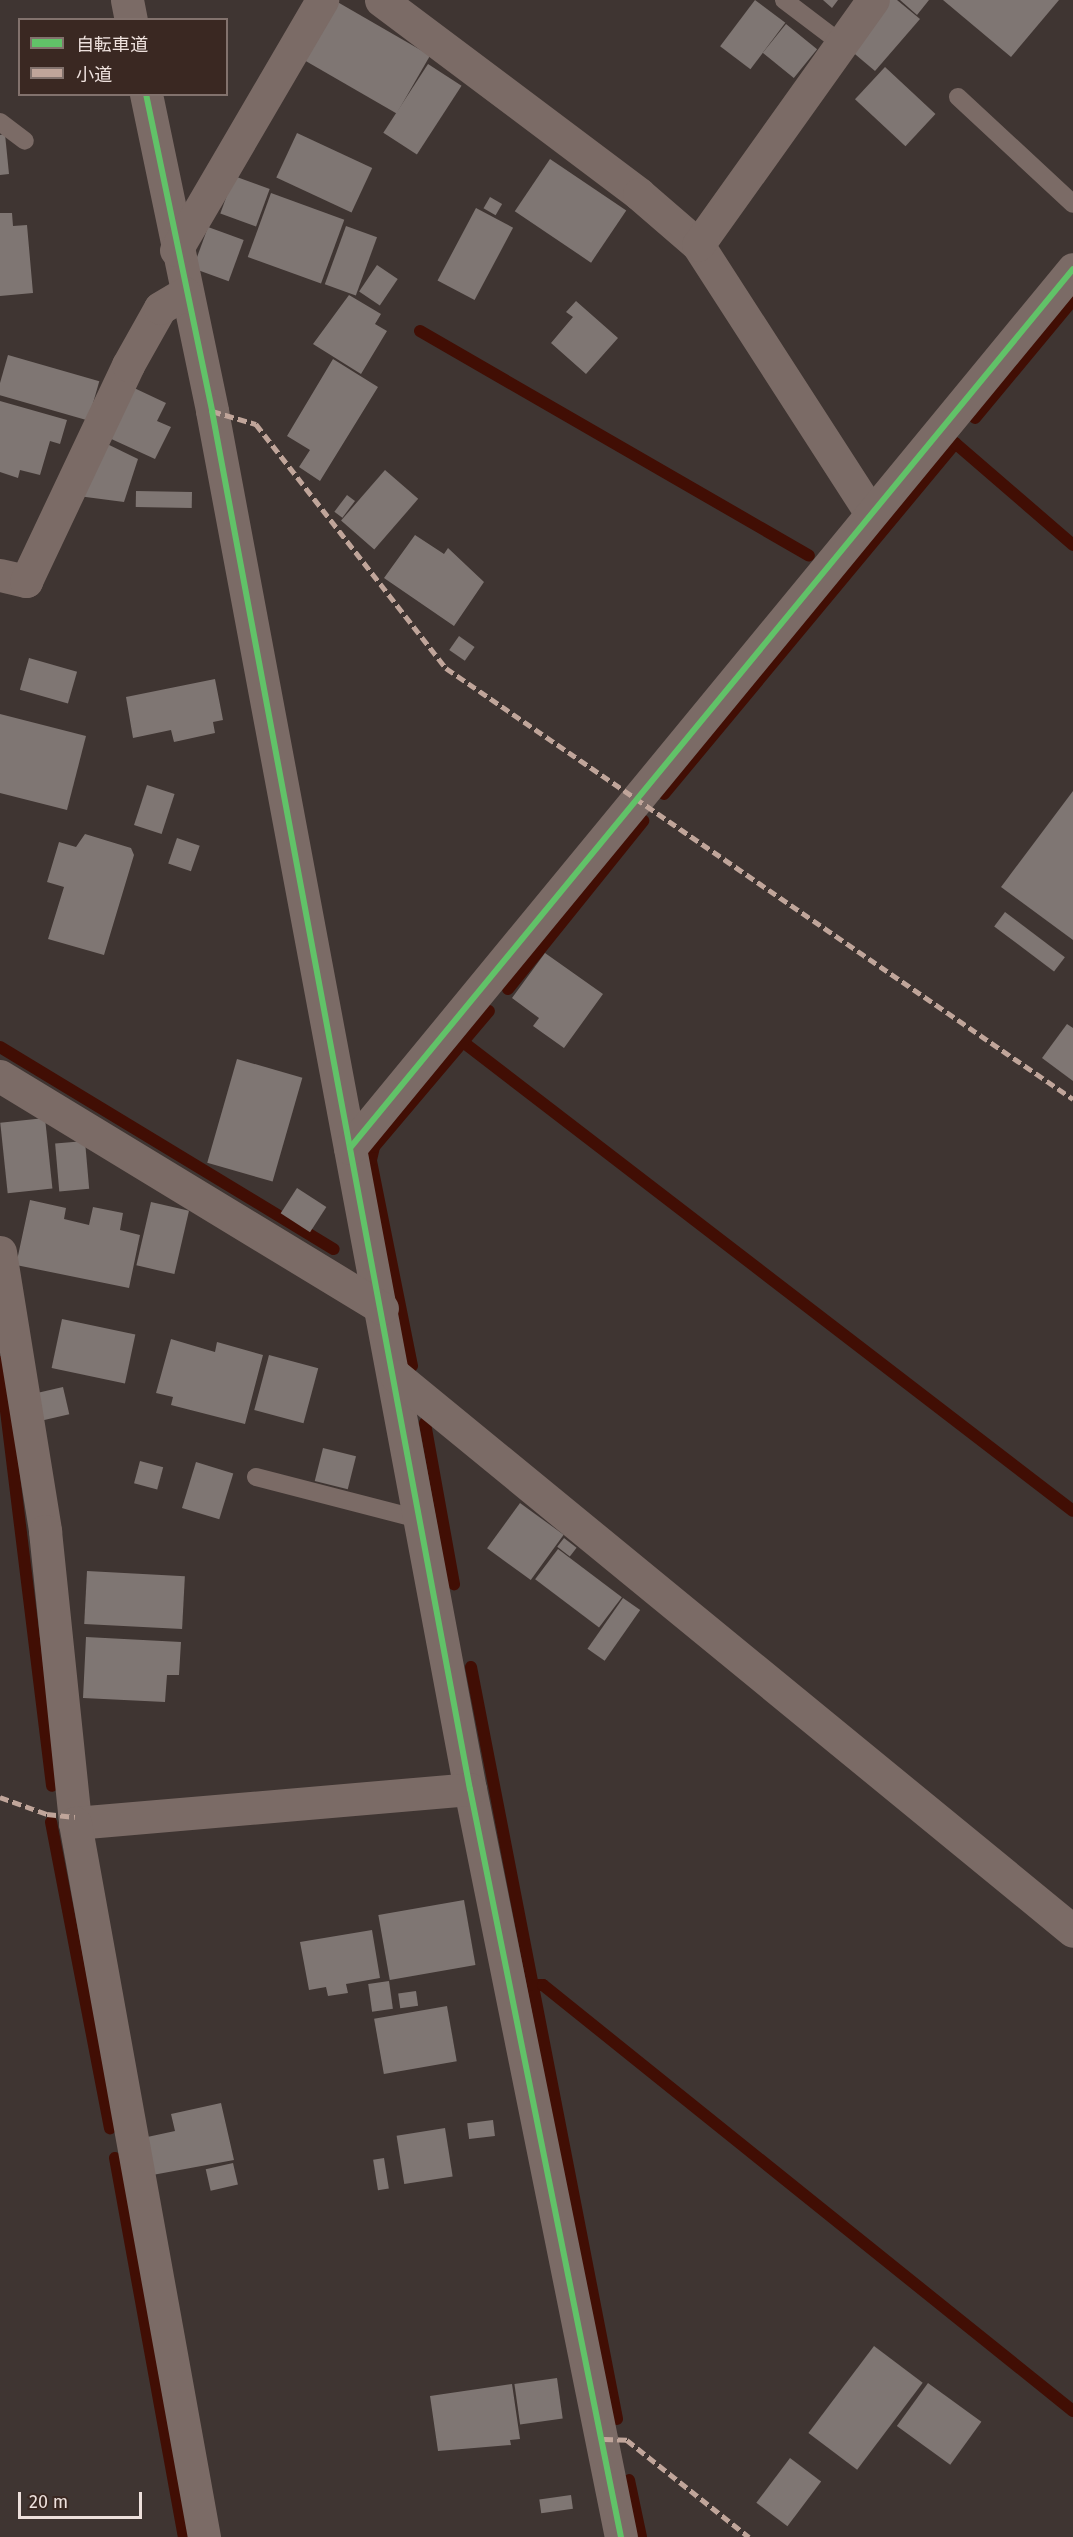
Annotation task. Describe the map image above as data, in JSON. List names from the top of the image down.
{
  "legend": ["自転車道", "小道"],
  "scale_bar": "20 m"
}
